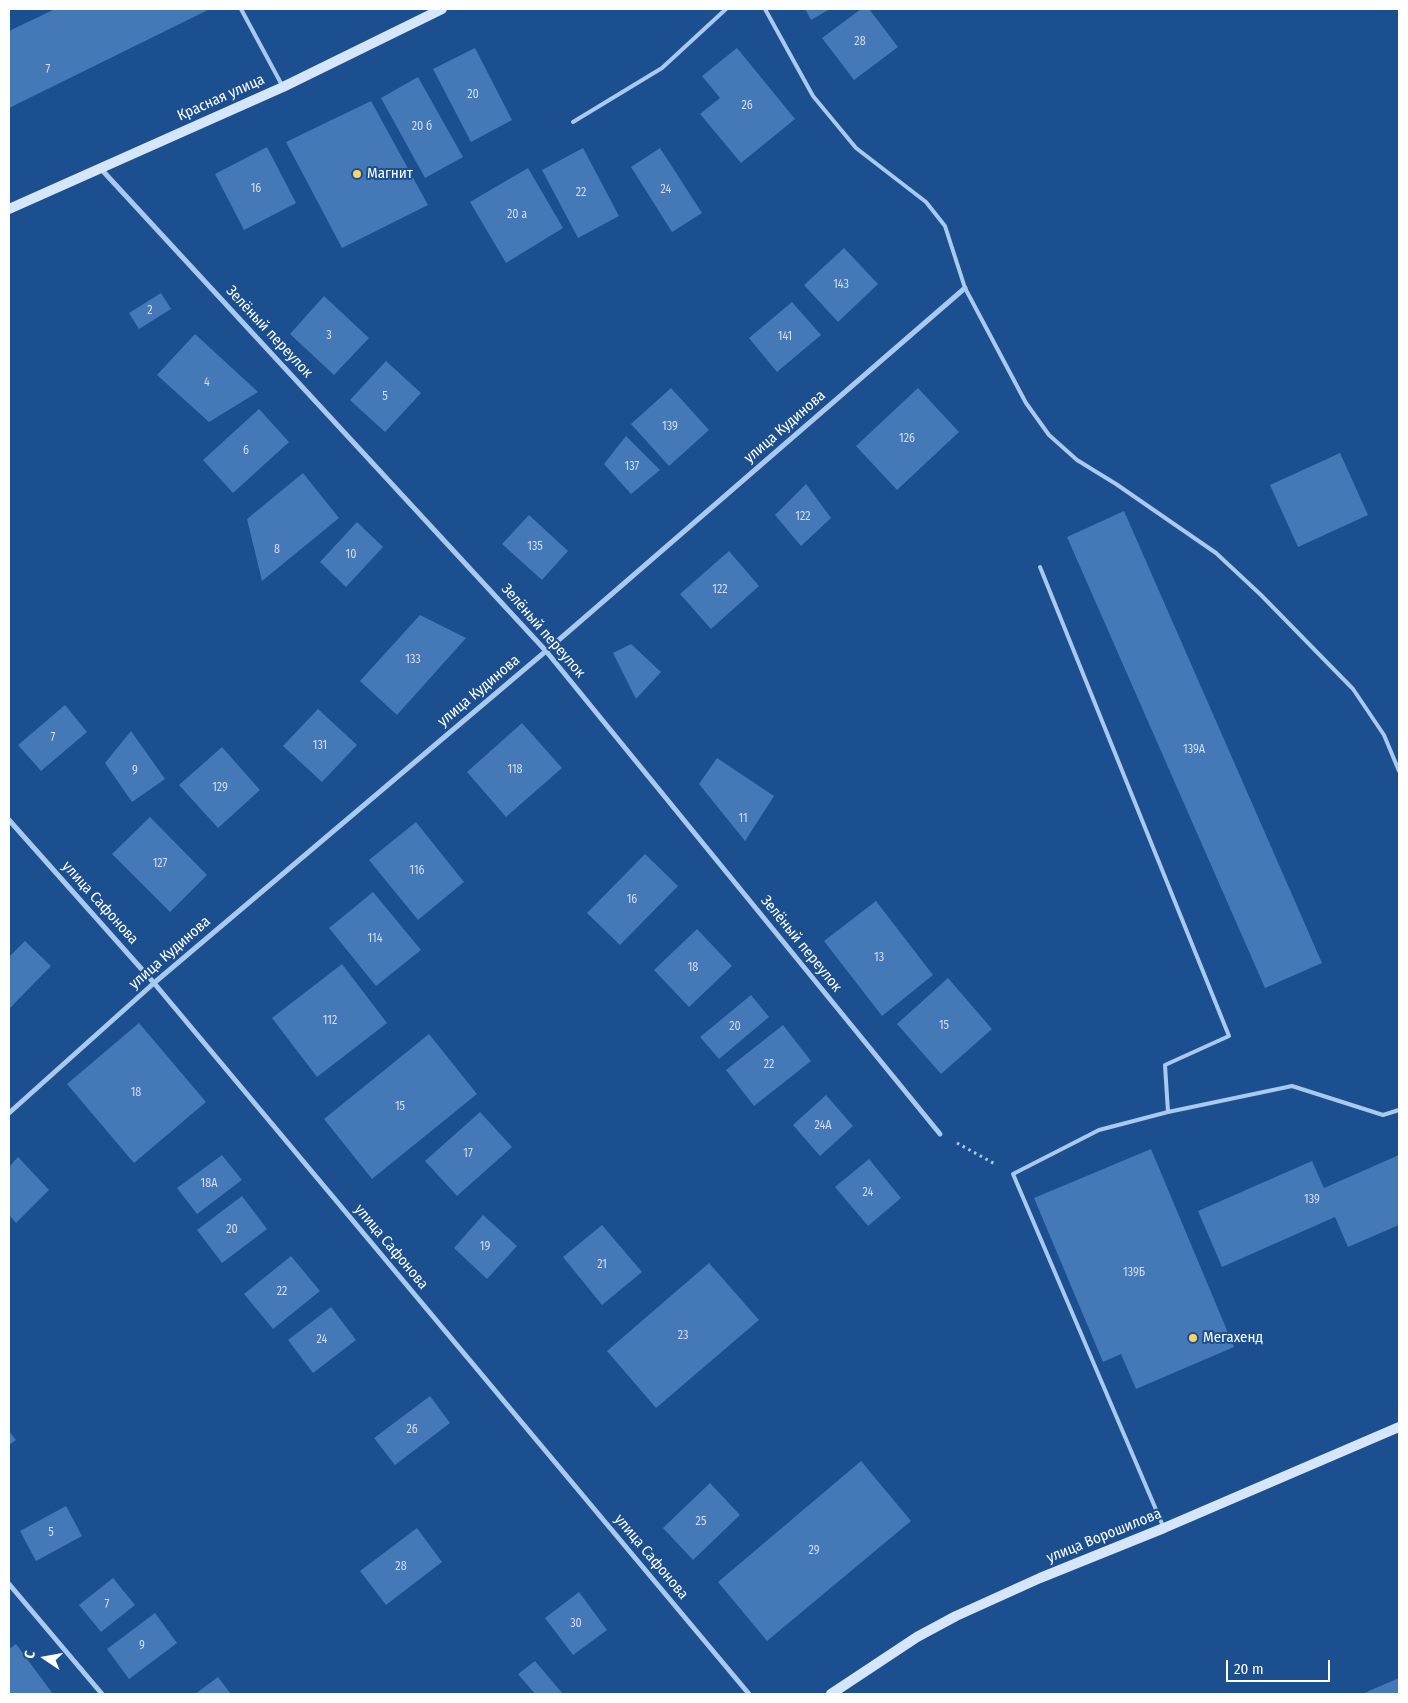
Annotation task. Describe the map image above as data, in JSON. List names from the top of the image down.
{
  "streets": {
    "main road": ["Красная улица", "улица Ворошилова"],
    "street": ["Зелёный переулок", "улица Кудинова", "улица Сафонова"]
  },
  "crossings": [
    ["Красная улица", "Зелёный переулок"],
    ["Зелёный переулок", "улица Кудинова"],
    ["улица Кудинова", "улица Сафонова"]
  ],
  "places": ["Магнит", "Мегахенд"],
  "house_numbers": [
    "28",
    "7",
    "20",
    "26",
    "20 б",
    "16",
    "24",
    "22",
    "20 а",
    "143",
    "2",
    "3",
    "141",
    "4",
    "5",
    "139",
    "126",
    "6",
    "137",
    "122",
    "135",
    "8",
    "10",
    "122",
    "133",
    "7",
    "131",
    "139А",
    "118",
    "9",
    "129",
    "11",
    "127",
    "116",
    "16",
    "114",
    "13",
    "18",
    "112",
    "15",
    "20",
    "22",
    "18",
    "15",
    "24А",
    "17",
    "18А",
    "24",
    "139",
    "20",
    "19",
    "21",
    "139Б",
    "22",
    "23",
    "24",
    "26",
    "25",
    "5",
    "29",
    "28",
    "7",
    "30",
    "9"
  ],
  "scale_bar": "20 m",
  "north": "left"
}
